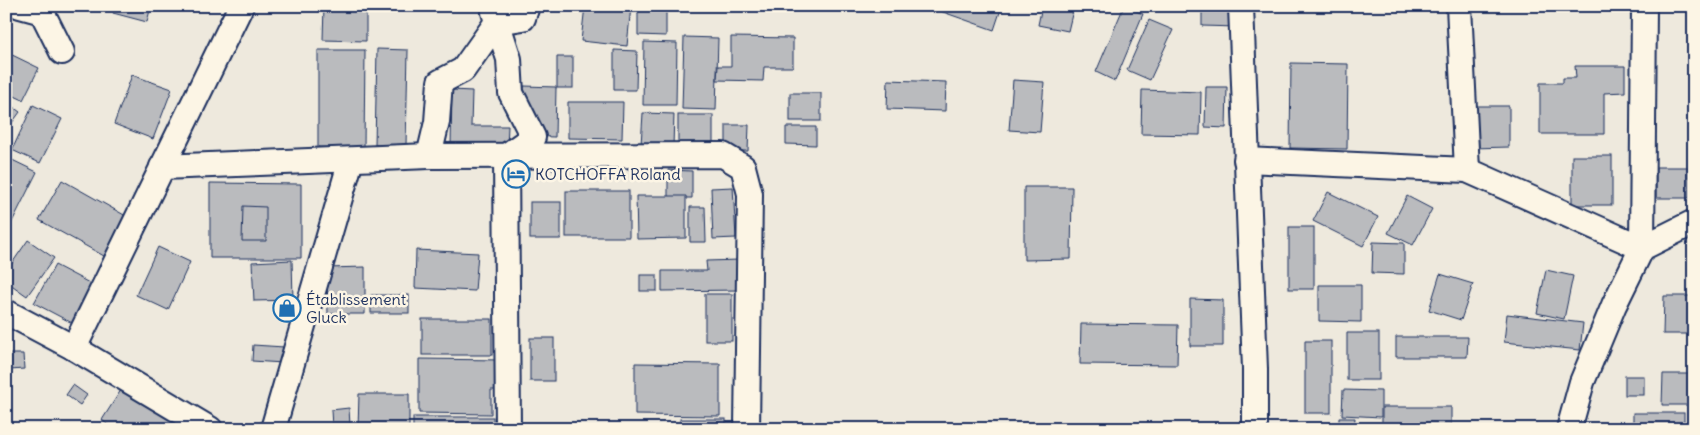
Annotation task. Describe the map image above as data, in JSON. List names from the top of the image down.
{
  "places": {
    "hotel": ["KOTCHOFFA Roland"],
    "shop": ["Établissement Gluck"]
  }
}
